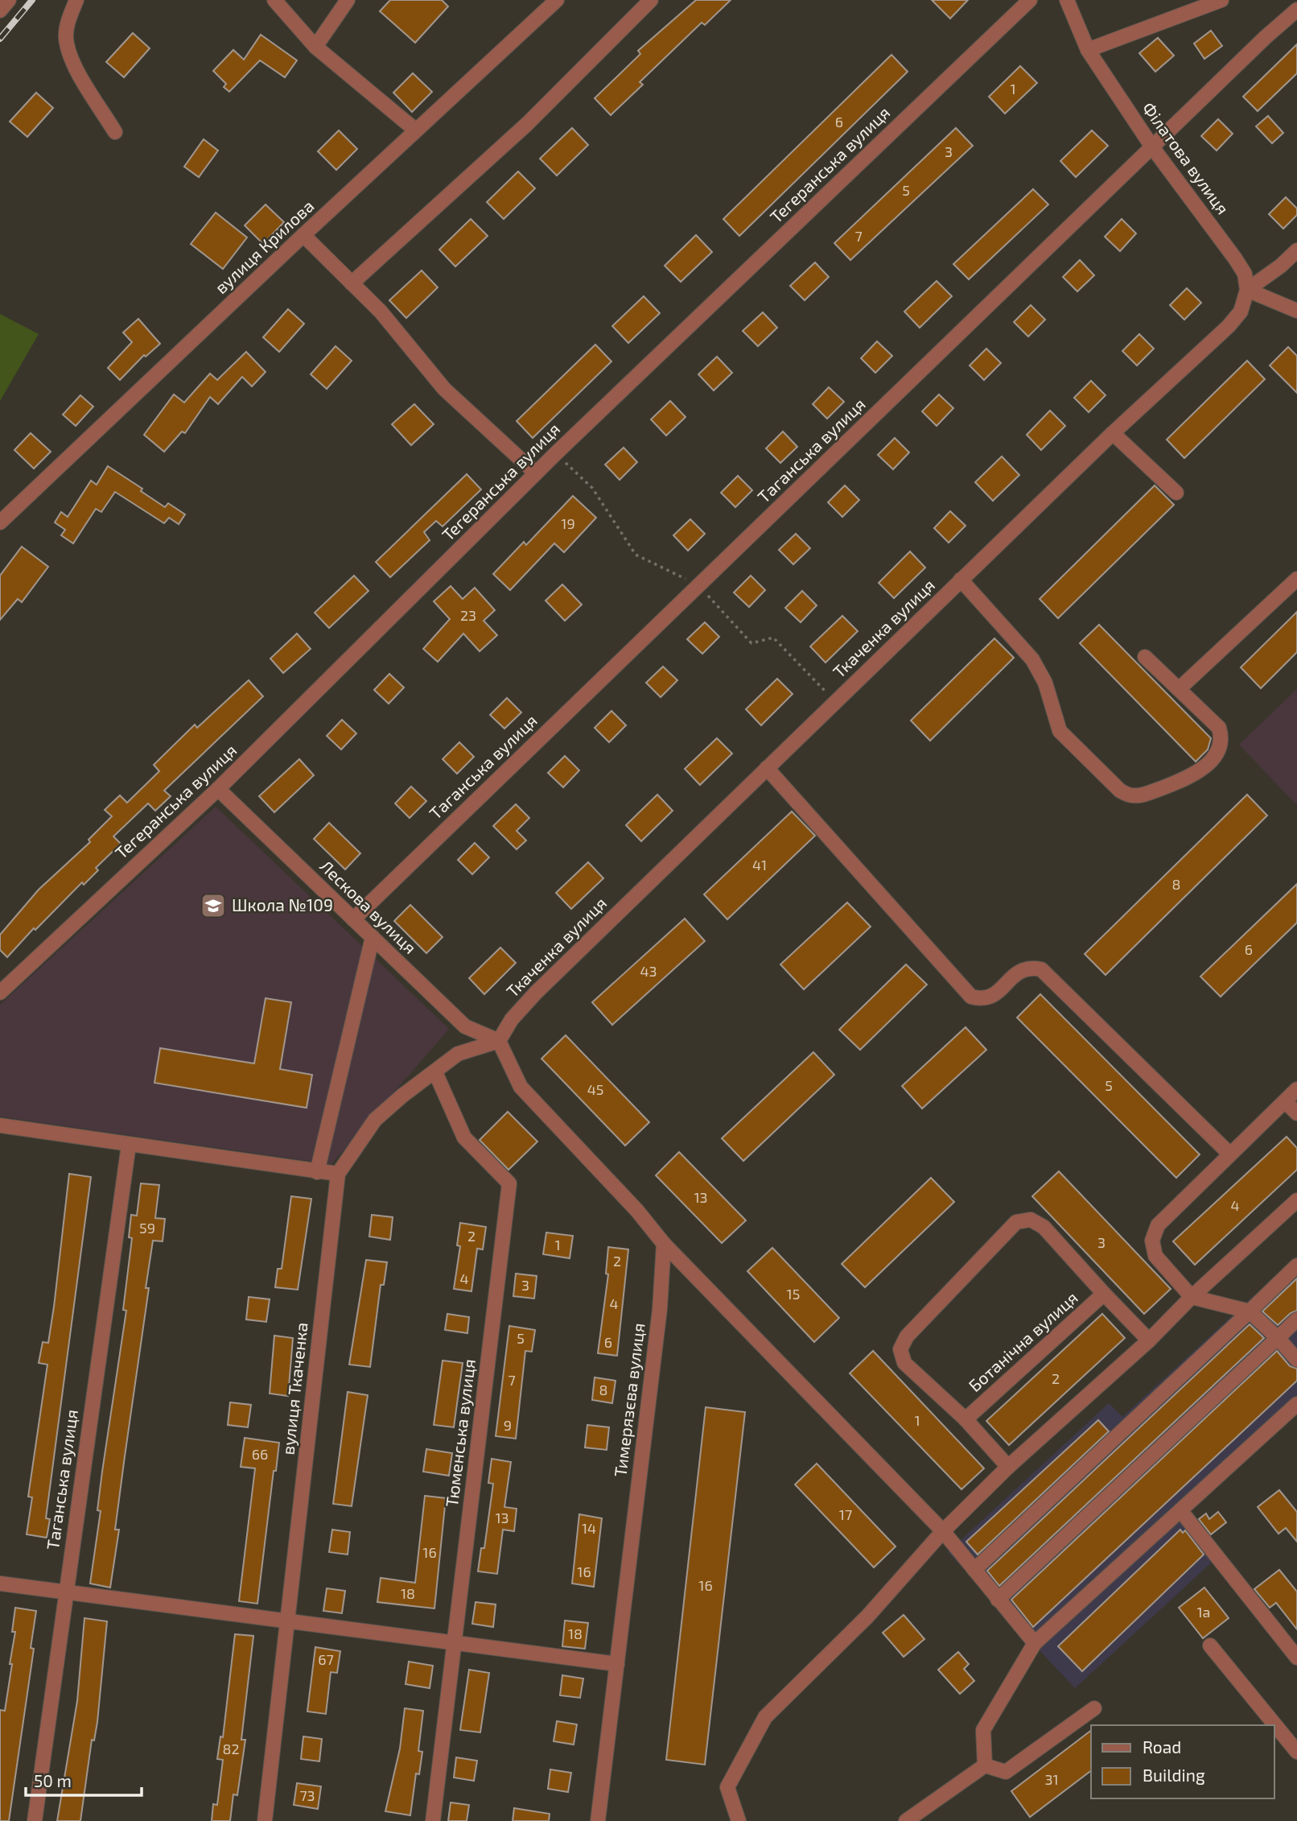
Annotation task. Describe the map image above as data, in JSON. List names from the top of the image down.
{
  "streets": {
    "street": [
      "Філатова вулиця",
      "Тегеранська вулиця",
      "вулиця Крилова",
      "Таганська вулиця",
      "Ткаченка вулиця",
      "Лескова вулиця",
      "Ботанічна вулиця",
      "вулиця Ткаченка",
      "Тимерязєва вулиця",
      "Тюменська вулиця"
    ]
  },
  "crossings": [
    ["Філатова вулиця", "Таганська вулиця"],
    ["Філатова вулиця", "Ткаченка вулиця"],
    ["Тегеранська вулиця", "Лескова вулиця"],
    ["Таганська вулиця", "Лескова вулиця"],
    ["Ткаченка вулиця", "Лескова вулиця"],
    ["Ткаченка вулиця", "вулиця Ткаченка"],
    ["Лескова вулиця", "вулиця Ткаченка"],
    ["вулиця Ткаченка", "Тюменська вулиця"]
  ],
  "places": {
    "school or university": ["Школа №109"]
  },
  "house_numbers": [
    "1",
    "6",
    "3",
    "5",
    "7",
    "19",
    "23",
    "41",
    "8",
    "6",
    "43",
    "5",
    "45",
    "13",
    "4",
    "59",
    "2",
    "3",
    "1",
    "2",
    "4",
    "3",
    "15",
    "4",
    "5",
    "6",
    "2",
    "7",
    "8",
    "1",
    "9",
    "66",
    "17",
    "13",
    "14",
    "16",
    "16",
    "16",
    "18",
    "1а",
    "18",
    "67",
    "82",
    "31",
    "73"
  ],
  "legend": ["Road", "Building"],
  "scale_bar": "50 m"
}
